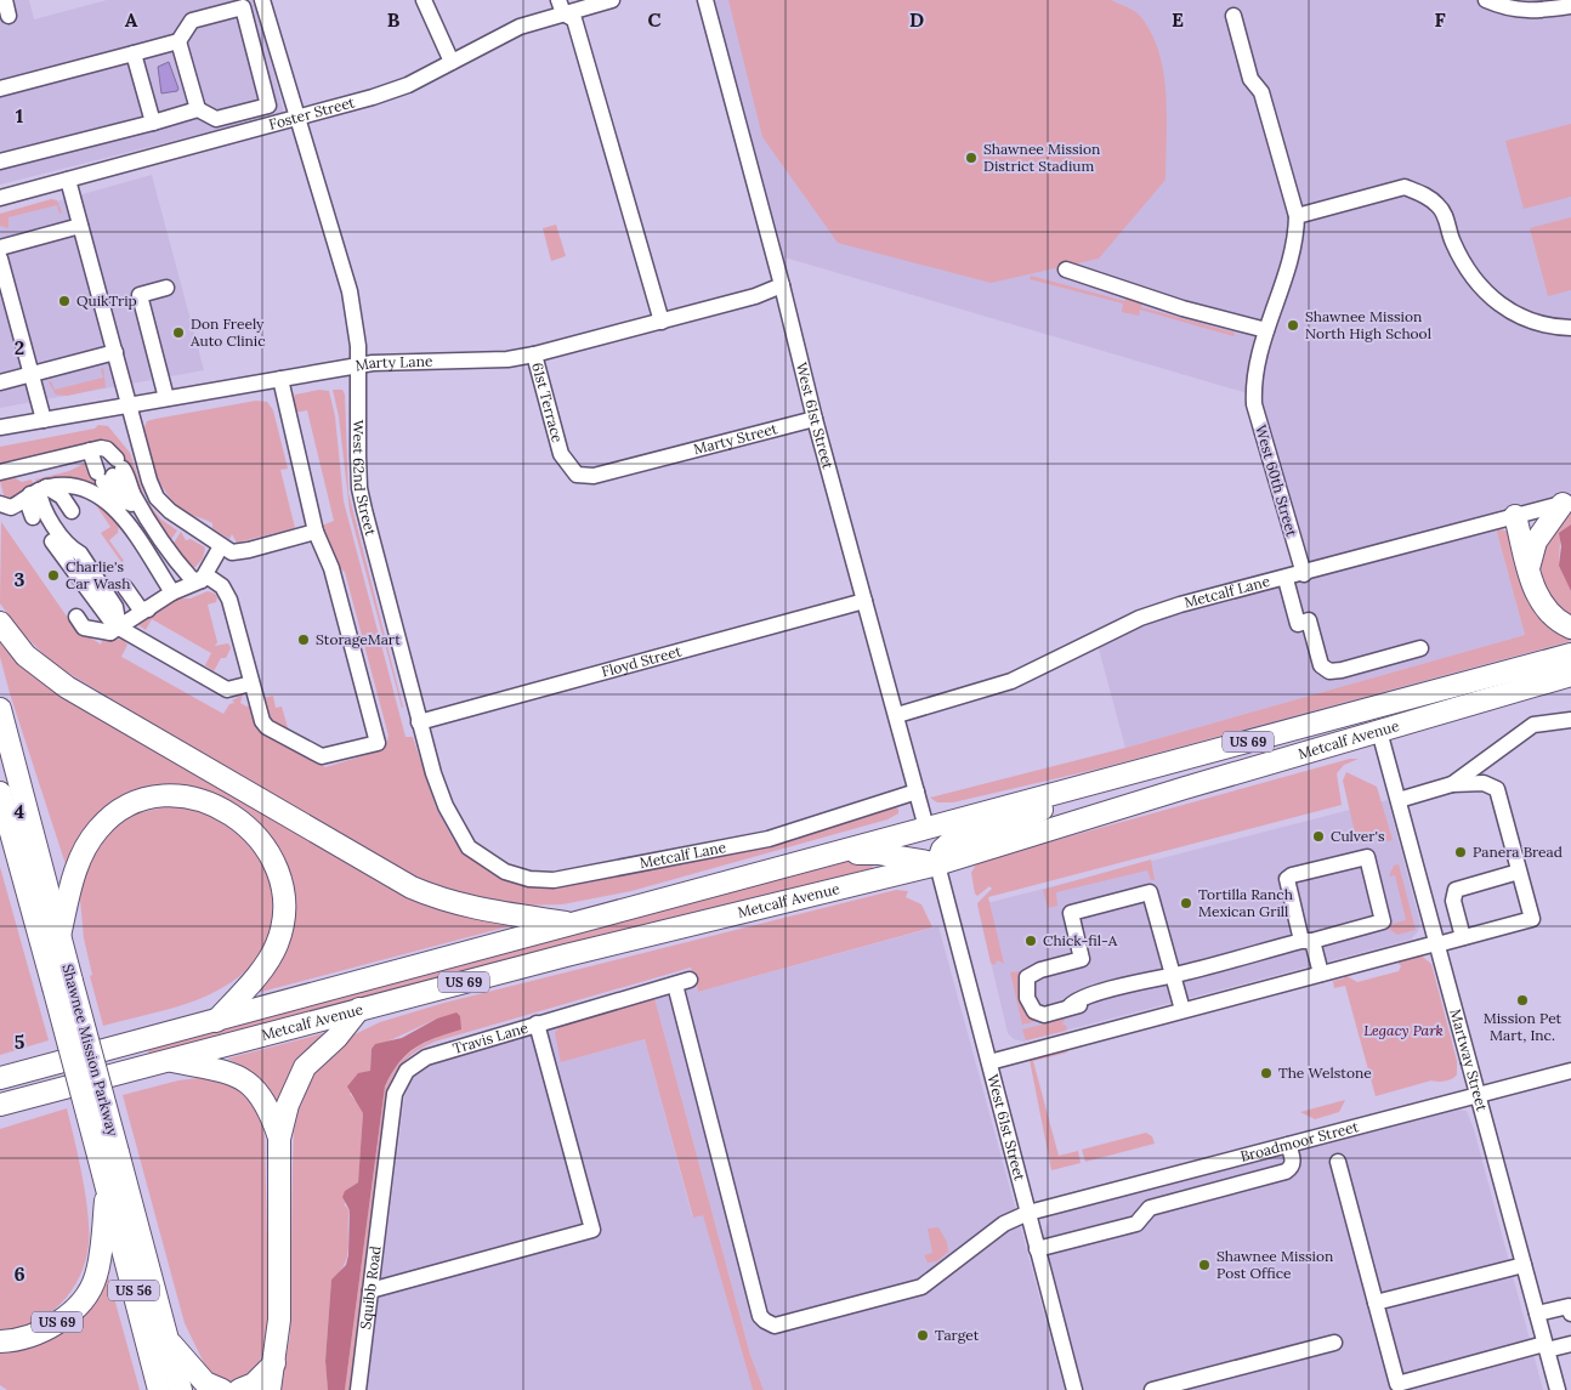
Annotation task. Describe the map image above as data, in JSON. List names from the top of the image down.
{
  "streets": {
    "highway": [
      "Metcalf Avenue",
      "US 69",
      "Shawnee Mission Parkway",
      "US 56"
    ],
    "street": [
      "Foster Street",
      "Marty Lane",
      "61st Terrace",
      "West 61st Street",
      "Marty Street",
      "West 62nd Street",
      "West 60th Street",
      "Metcalf Lane",
      "Floyd Street",
      "Travis Lane",
      "Martway Street",
      "Broadmoor Street",
      "Squibb Road"
    ]
  },
  "crossings": [
    ["Foster Street", "West 62nd Street"],
    ["Marty Lane", "61st Terrace"],
    ["Marty Lane", "West 61st Street"],
    ["Marty Lane", "West 62nd Street"],
    ["61st Terrace", "Marty Street"],
    ["West 61st Street", "Marty Street"],
    ["West 61st Street", "Metcalf Lane"],
    ["West 61st Street", "Floyd Street"],
    ["West 61st Street", "Metcalf Avenue"],
    ["West 61st Street", "Broadmoor Street"],
    ["West 62nd Street", "Metcalf Lane"],
    ["West 62nd Street", "Floyd Street"],
    ["West 60th Street", "Metcalf Lane"],
    ["Metcalf Avenue", "US 69"],
    ["Metcalf Avenue", "Martway Street"],
    ["US 69", "Shawnee Mission Parkway"],
    ["Travis Lane", "Broadmoor Street"],
    ["Travis Lane", "Squibb Road"],
    ["Martway Street", "Broadmoor Street"]
  ],
  "parks": ["Legacy Park"],
  "places": [
    "Shawnee Mission District Stadium",
    "QuikTrip",
    "Shawnee Mission North High School",
    "Don Freely Auto Clinic",
    "Charlie's Car Wash",
    "StorageMart",
    "Culver's",
    "Panera Bread",
    "Tortilla Ranch Mexican Grill",
    "Chick-fil-A",
    "Mission Pet Mart, Inc.",
    "The Welstone",
    "Shawnee Mission Post Office",
    "Target"
  ],
  "grid": {
    "columns": [
      "A",
      "B",
      "C",
      "D",
      "E",
      "F"
    ],
    "rows": [
      "1",
      "2",
      "3",
      "4",
      "5",
      "6"
    ]
  }
}
